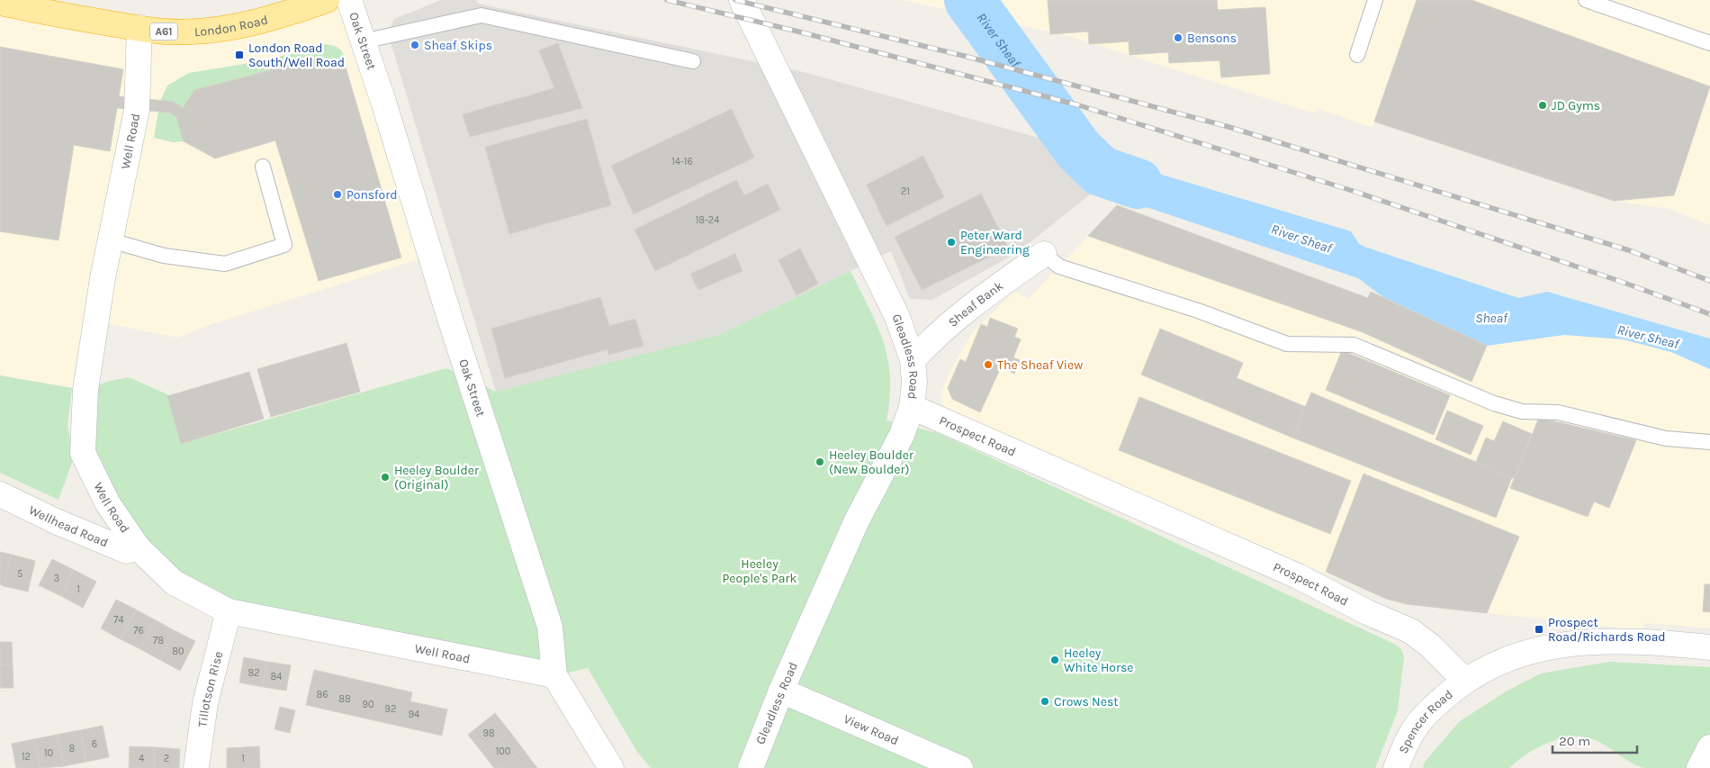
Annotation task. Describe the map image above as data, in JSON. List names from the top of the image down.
{
  "streets": {
    "highway": ["London Road", "A61"],
    "street": [
      "Oak Street",
      "Well Road",
      "Sheaf Bank",
      "Gleadless Road",
      "Prospect Road",
      "Wellhead Road",
      "Tillotson Rise",
      "Spencer Road",
      "View Road"
    ]
  },
  "crossings": [
    ["London Road", "Well Road"],
    ["Oak Street", "Well Road"],
    ["Well Road", "Wellhead Road"],
    ["Well Road", "Tillotson Rise"],
    ["Sheaf Bank", "Gleadless Road"],
    ["Gleadless Road", "Prospect Road"],
    ["Gleadless Road", "View Road"],
    ["Prospect Road", "Spencer Road"]
  ],
  "water": ["River Sheaf", "Sheaf"],
  "parks": ["Heeley People's Park"],
  "places": {
    "other": [
      "Bensons",
      "Sheaf Skips",
      "JD Gyms",
      "Ponsford",
      "Peter Ward Engineering",
      "The Sheaf View",
      "Heeley Boulder (New Boulder)",
      "Heeley Boulder (Original)",
      "Heeley White Horse",
      "Crows Nest"
    ],
    "transit": ["London Road South/Well Road", "Prospect Road/Richards Road"]
  },
  "house_numbers": [
    "14-16",
    "21",
    "18-24",
    "5",
    "3",
    "1",
    "74",
    "76",
    "78",
    "80",
    "82",
    "84",
    "86",
    "88",
    "90",
    "92",
    "94",
    "98",
    "6",
    "8",
    "100",
    "10",
    "12",
    "4",
    "2",
    "1"
  ],
  "scale_bar": "20 m"
}
